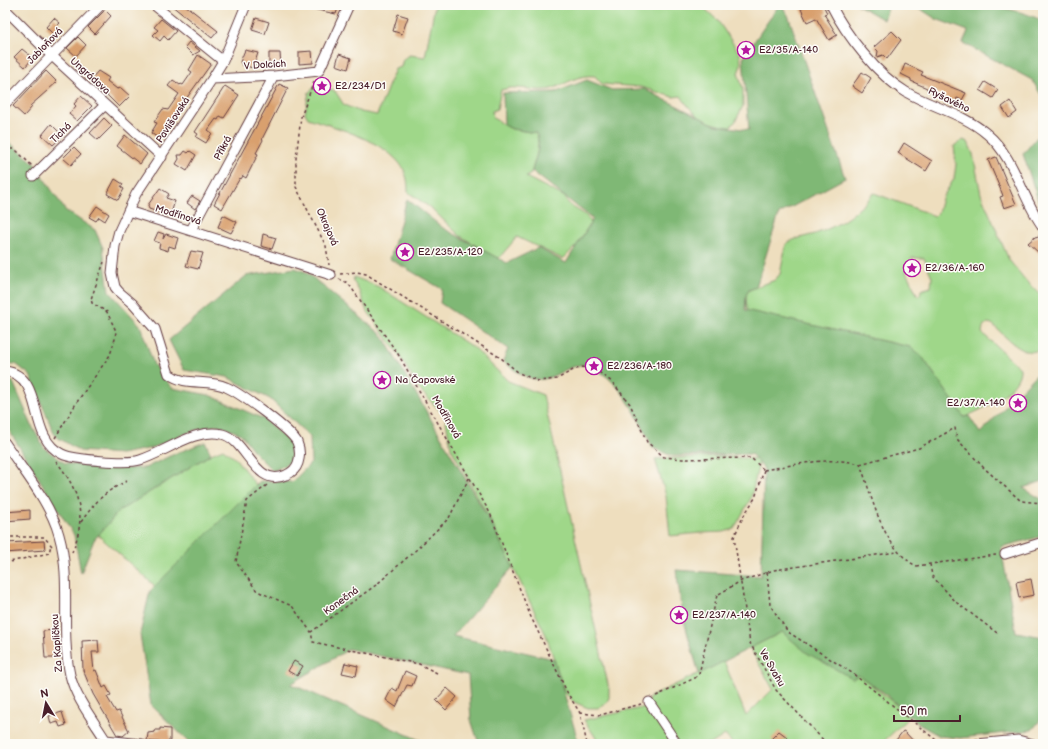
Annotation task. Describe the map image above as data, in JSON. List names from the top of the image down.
{
  "streets": {
    "street": [
      "Jabloňová",
      "V Dolcích",
      "Ungrádova",
      "Ryšavého",
      "Pavlišovská",
      "Tichá",
      "Příkrá",
      "Modřínová",
      "Za Kapličkou"
    ],
    "path": ["Okrajová", "Konečná", "Ve Svahu"]
  },
  "crossings": [
    ["Jabloňová", "Ungrádova"],
    ["V Dolcích", "Pavlišovská"],
    ["V Dolcích", "Příkrá"],
    ["V Dolcích", "Okrajová"],
    ["Ungrádova", "Pavlišovská"],
    ["Ungrádova", "Tichá"],
    ["Pavlišovská", "Modřínová"],
    ["Příkrá", "Modřínová"],
    ["Modřínová", "Okrajová"],
    ["Modřínová", "Konečná"]
  ],
  "places": {
    "place": [
      "E2/35/A-140",
      "E2/234/D1",
      "E2/235/A-120",
      "E2/36/A-160",
      "E2/236/A-180",
      "Na Čapovské",
      "E2/37/A-140",
      "E2/237/A-140"
    ]
  },
  "scale_bar": "50 m",
  "north": "top"
}
